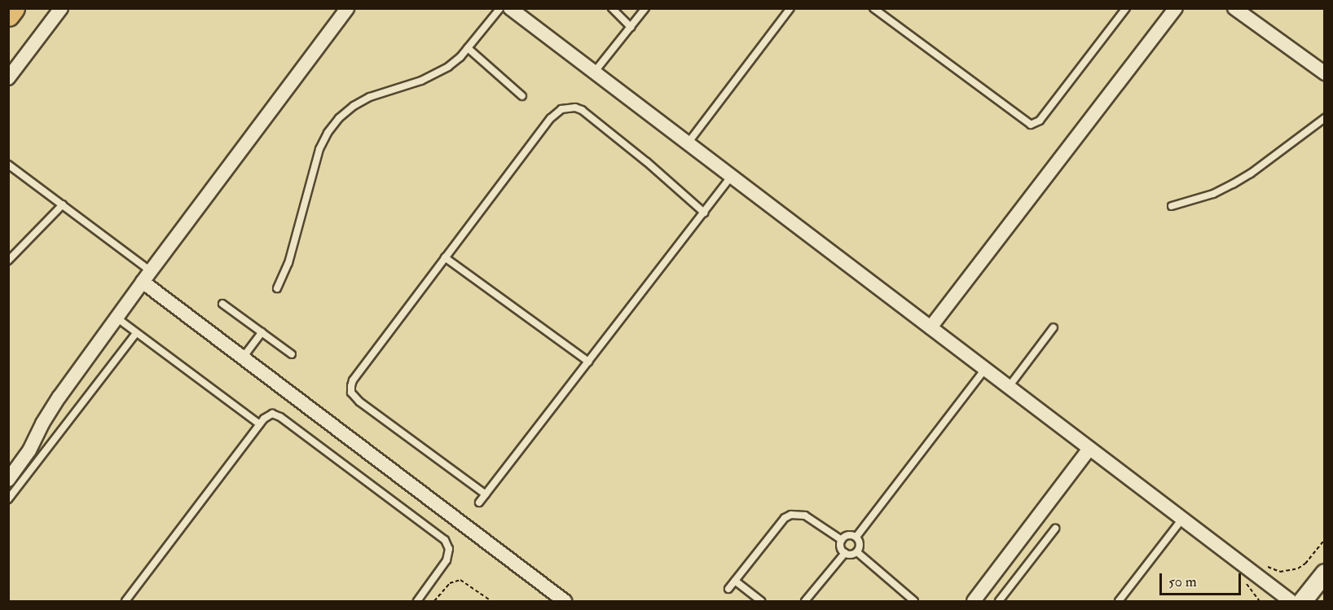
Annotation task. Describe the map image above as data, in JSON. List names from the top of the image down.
{
  "scale_bar": "50 m"
}
